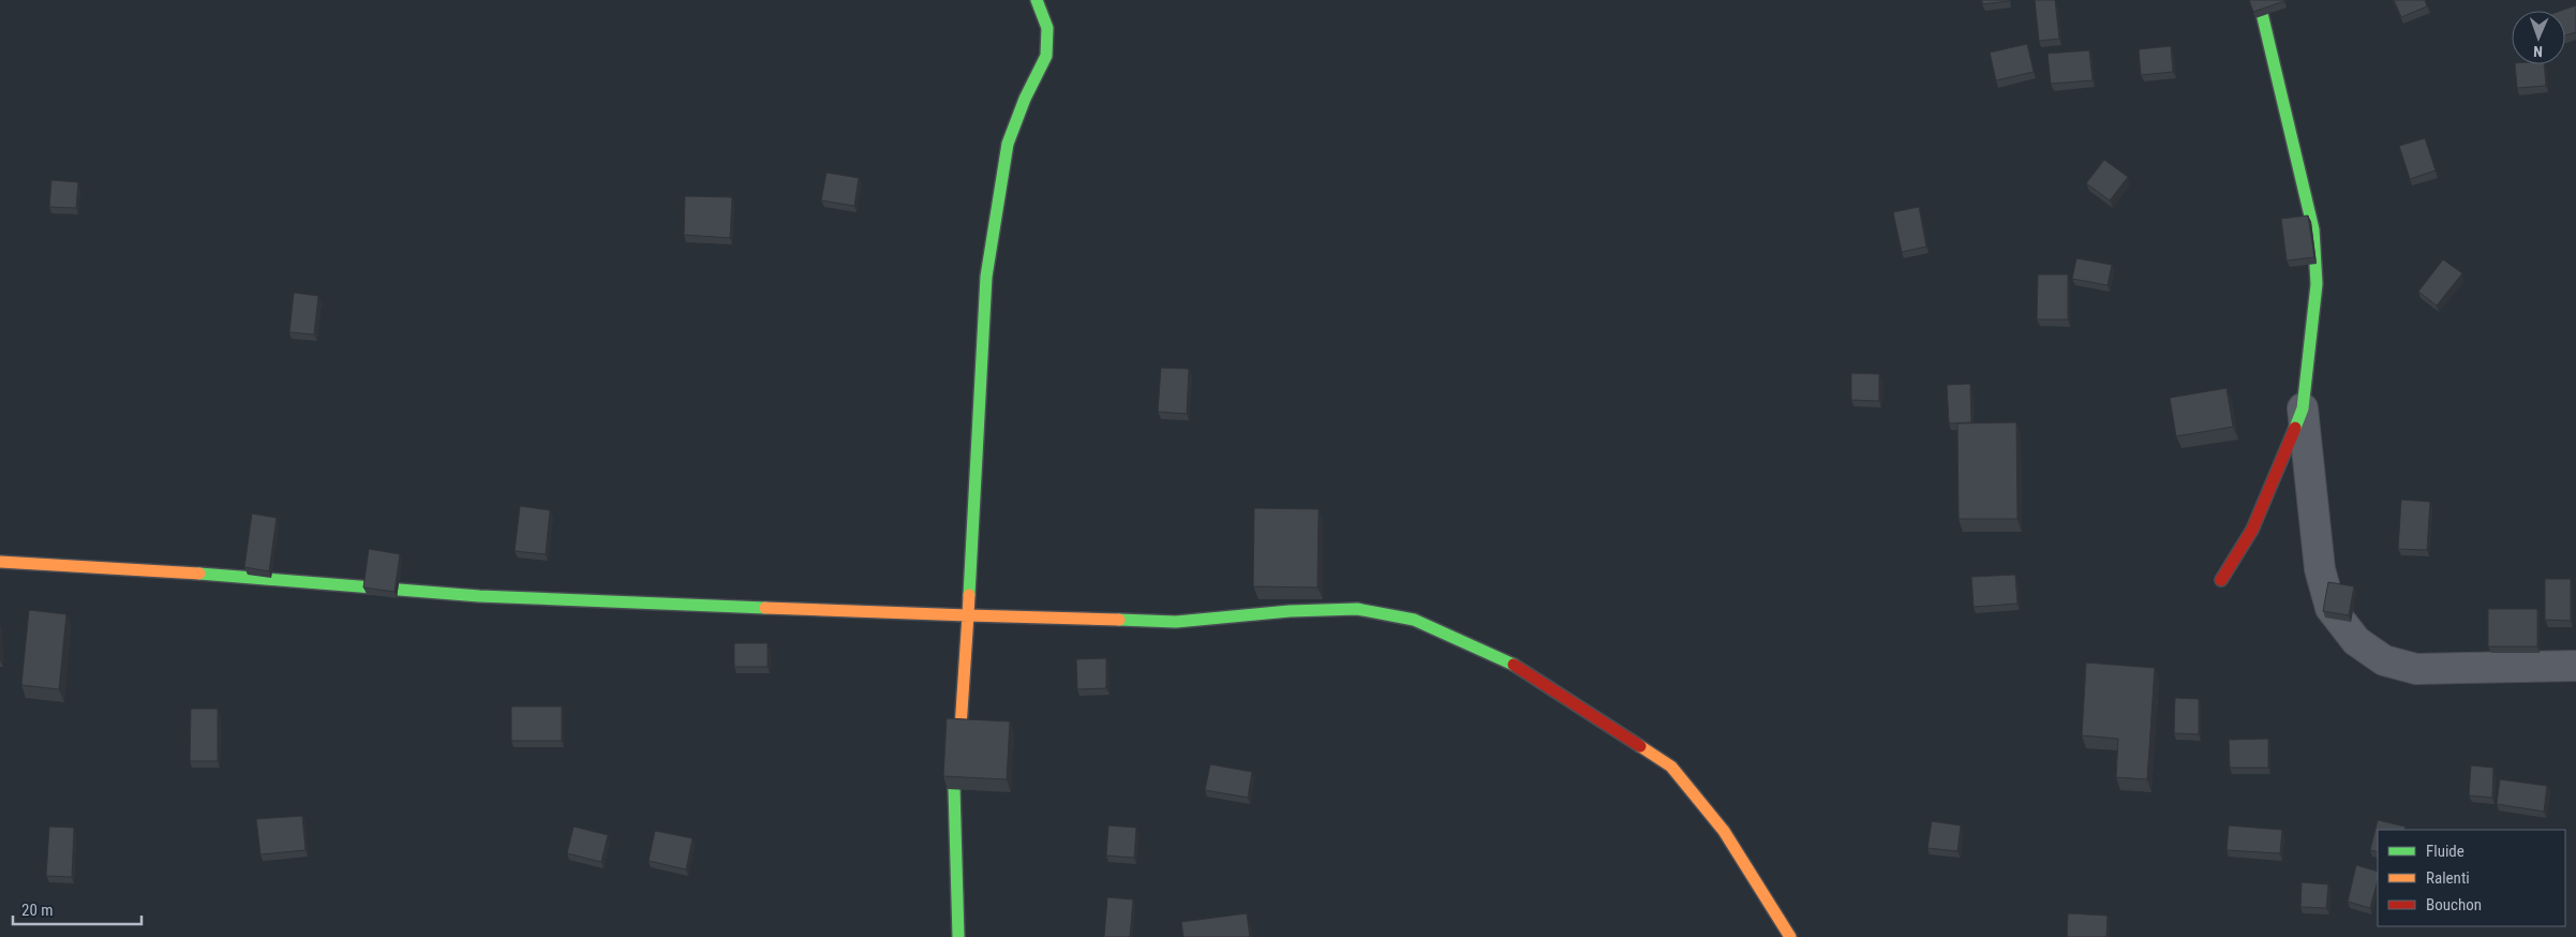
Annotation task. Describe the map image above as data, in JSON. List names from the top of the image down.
{
  "legend": ["Fluide", "Ralenti", "Bouchon"],
  "scale_bar": "20 m",
  "north": "bottom"
}
